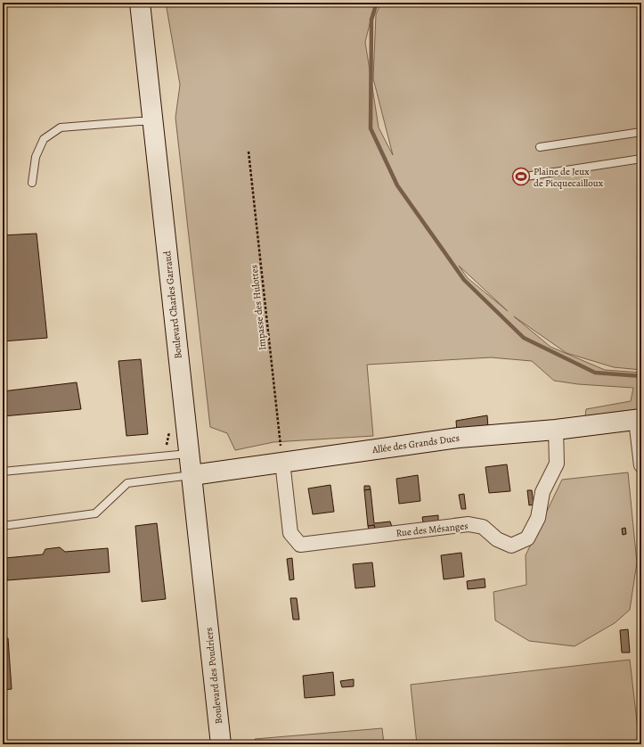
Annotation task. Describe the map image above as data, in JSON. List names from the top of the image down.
{
  "streets": {
    "main road": ["Boulevard Charles Garraud", "Allée des Grands Ducs", "Boulevard des Poudriers"],
    "street": ["Rue des Mésanges"],
    "path": ["Impasse des Hulottes"]
  },
  "crossings": [
    ["Boulevard Charles Garraud", "Allée des Grands Ducs"],
    ["Boulevard Charles Garraud", "Boulevard des Poudriers"],
    ["Impasse des Hulottes", "Allée des Grands Ducs"],
    ["Impasse des Hulottes", "Rue des Mésanges"],
    ["Allée des Grands Ducs", "Rue des Mésanges"]
  ],
  "places": {
    "sports": ["Plaine de Jeux de Picquecailloux"]
  }
}
